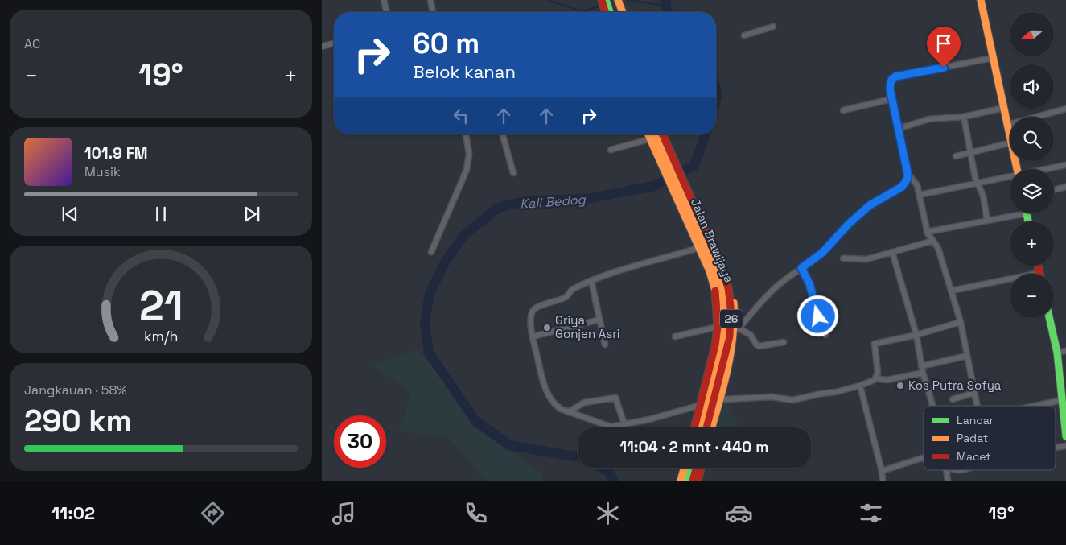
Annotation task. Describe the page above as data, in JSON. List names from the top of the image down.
{
  "streets": {
    "main road": ["Jalan Brawijaya", "26"]
  },
  "water": ["Kali Bedog"],
  "places": ["Griya Gonjen Asri", "Kos Putra Sofya"],
  "legend": ["Lancar", "Padat", "Macet"],
  "north": "left",
  "page": {
    "tile": [
      "AC",
      ["Jangkauan · 58%", "290 km"]
    ],
    "map_buttons": ["+", "−"],
    "turn": ["60 m", "Belok kanan"],
    "heat": ["−", "19°", "+"],
    "song": ["101.9 FM", "Musik"],
    "limit": "30",
    "trip": "11:04 · 2 mnt · 440 m",
    "tabs": ["11:02", "19°"],
    "gauge": ["21", "km/h"]
  }
}
